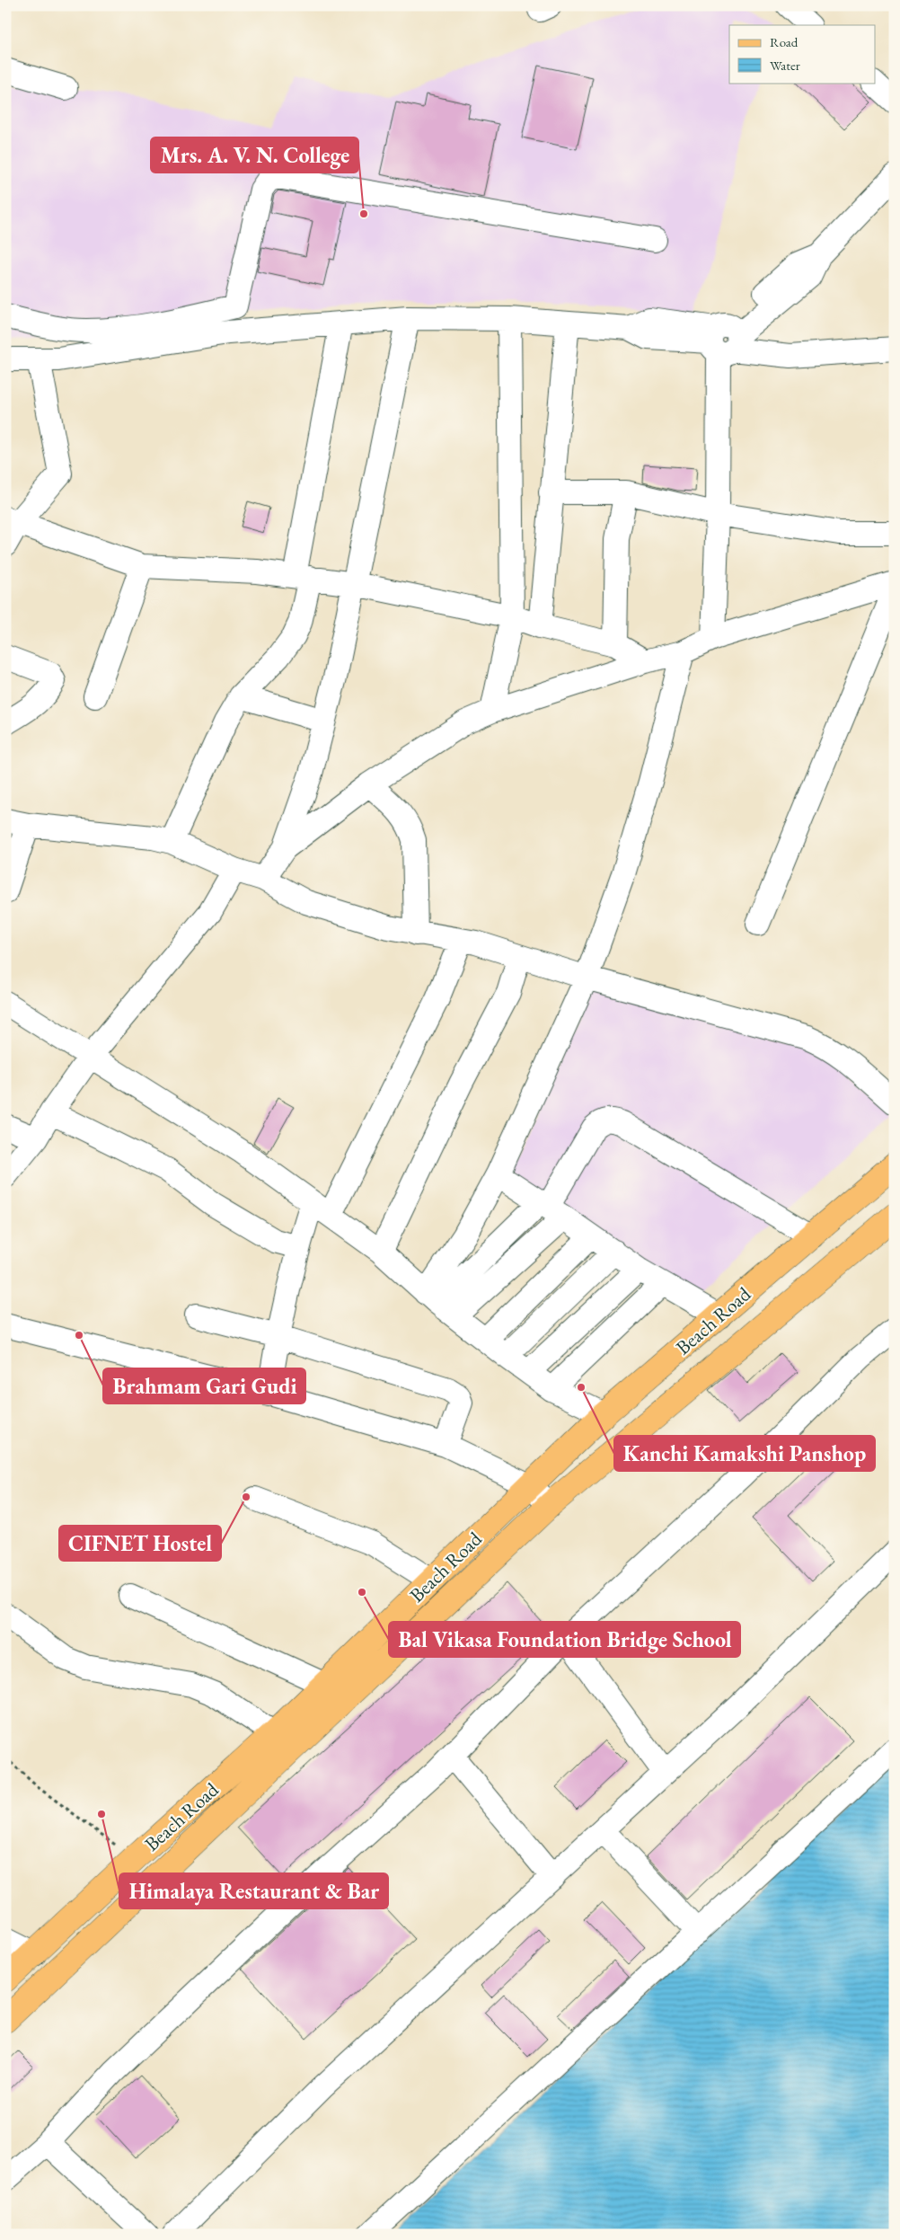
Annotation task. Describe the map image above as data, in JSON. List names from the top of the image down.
{
  "streets": {
    "main road": ["Beach Road"]
  },
  "places": [
    "Mrs. A. V. N. College",
    "Brahmam Gari Gudi",
    "Kanchi Kamakshi Panshop",
    "CIFNET Hostel",
    "Bal Vikasa Foundation Bridge School",
    "Himalaya Restaurant & Bar"
  ],
  "legend": ["Road", "Water"]
}
